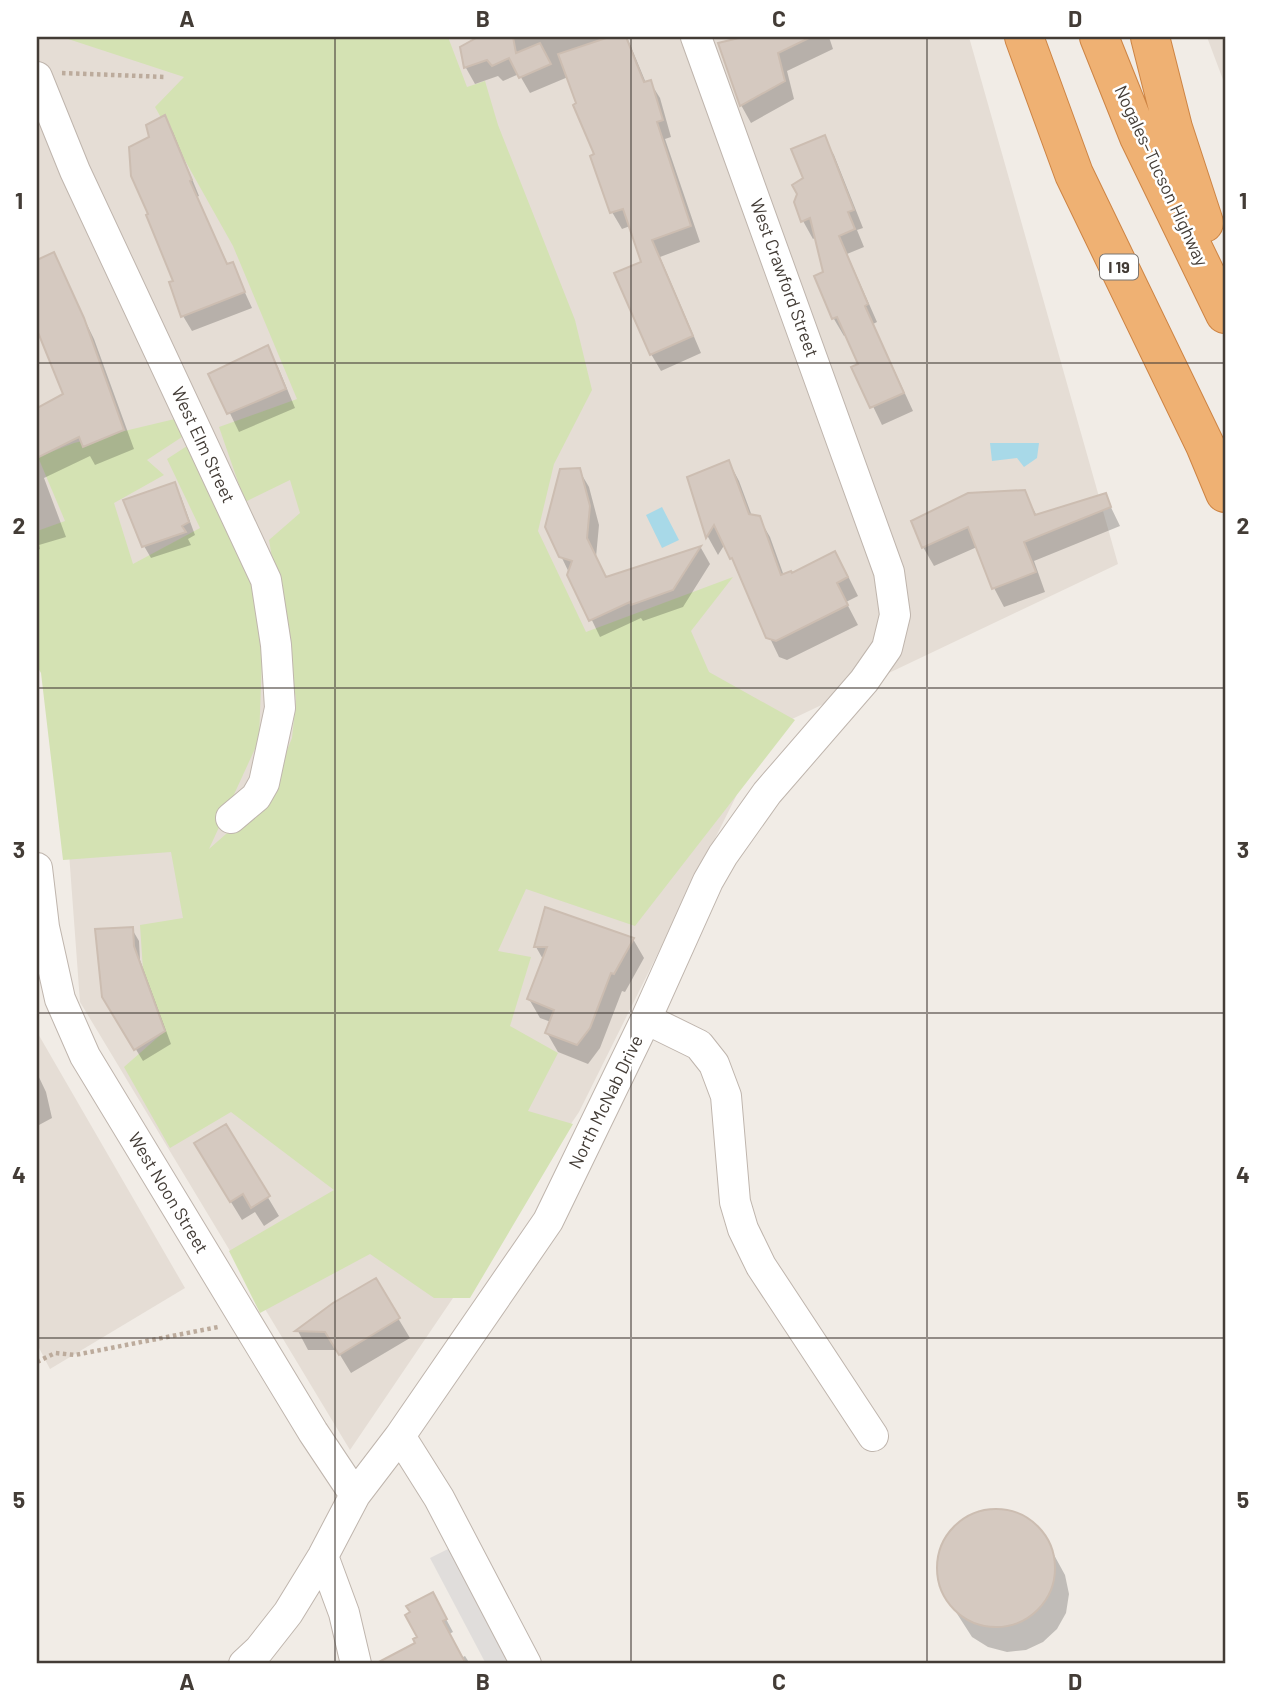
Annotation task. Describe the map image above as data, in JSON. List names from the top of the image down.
{
  "streets": {
    "highway": ["Nogales–Tucson Highway", "I 19"],
    "street": [
      "West Crawford Street",
      "West Elm Street",
      "North McNab Drive",
      "West Noon Street"
    ]
  },
  "crossings": [
    ["West Crawford Street", "North McNab Drive"],
    ["North McNab Drive", "West Noon Street"]
  ],
  "grid": {
    "columns": [
      "A",
      "B",
      "C",
      "D"
    ],
    "rows": [
      "1",
      "2",
      "3",
      "4",
      "5"
    ]
  }
}
